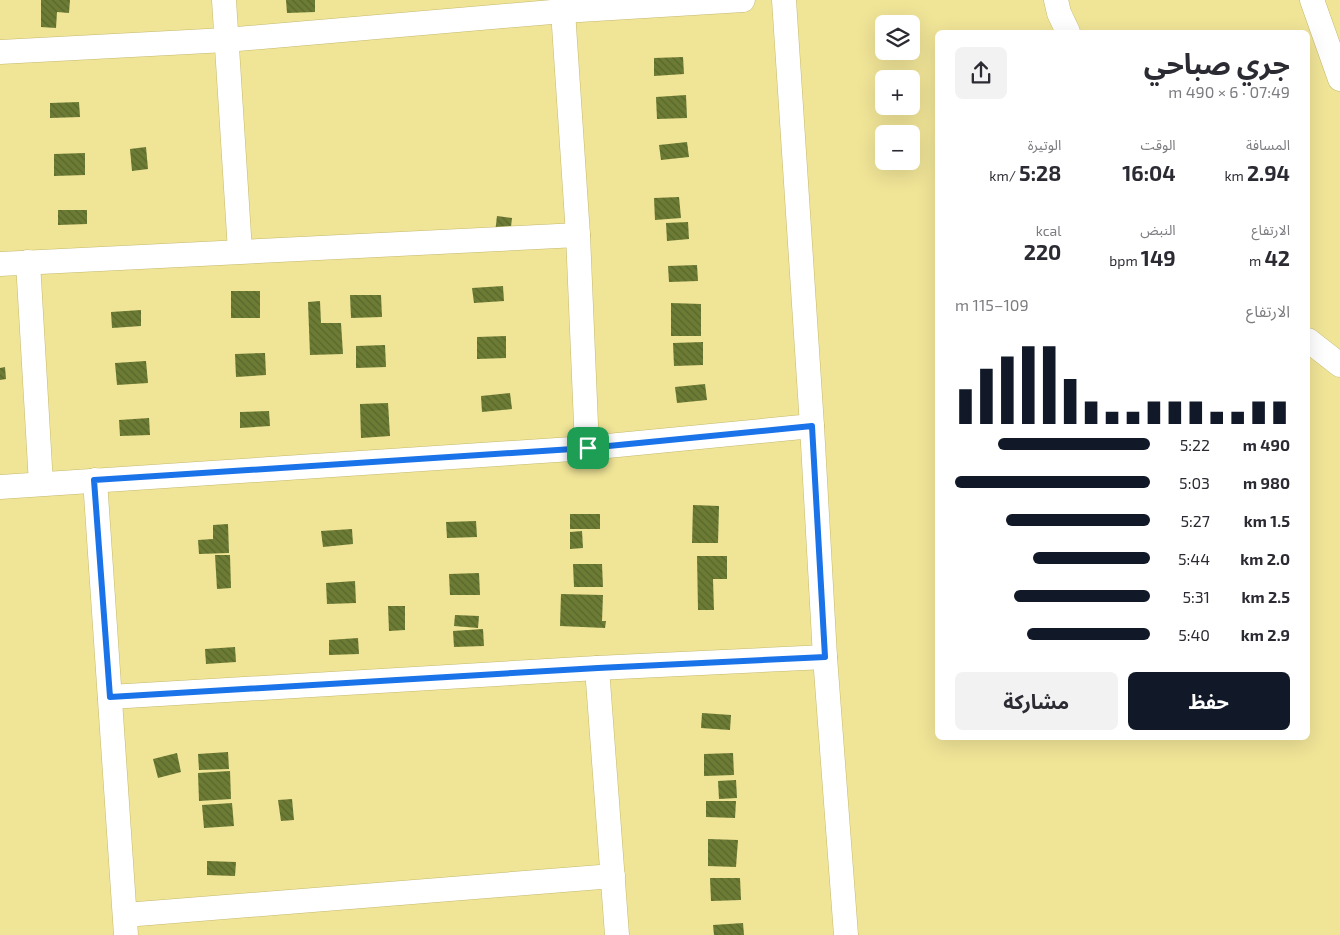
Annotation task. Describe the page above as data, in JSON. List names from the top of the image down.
{
  "page": {
    "map_buttons": ["+", "−"],
    "heading": ["جري صباحي", "07:49 · 6 × 490 m"],
    "stats": [
      ["المسافة", "2.94 km"],
      ["الوقت", "16:04"],
      ["الوتيرة", "5:28 /km"],
      ["الارتفاع", "42 m"],
      ["النبض", "149 bpm"],
      ["kcal", "220"]
    ],
    "chart": ["الارتفاع", "109–115 m"],
    "list": [
      {
        "name": "490 m",
        "note": "5:22"
      },
      {
        "name": "980 m",
        "note": "5:03"
      },
      {
        "name": "1.5 km",
        "note": "5:27"
      },
      {
        "name": "2.0 km",
        "note": "5:44"
      },
      {
        "name": "2.5 km",
        "note": "5:31"
      },
      {
        "name": "2.9 km",
        "note": "5:40"
      }
    ],
    "buttons": ["حفظ", "مشاركة"]
  }
}
